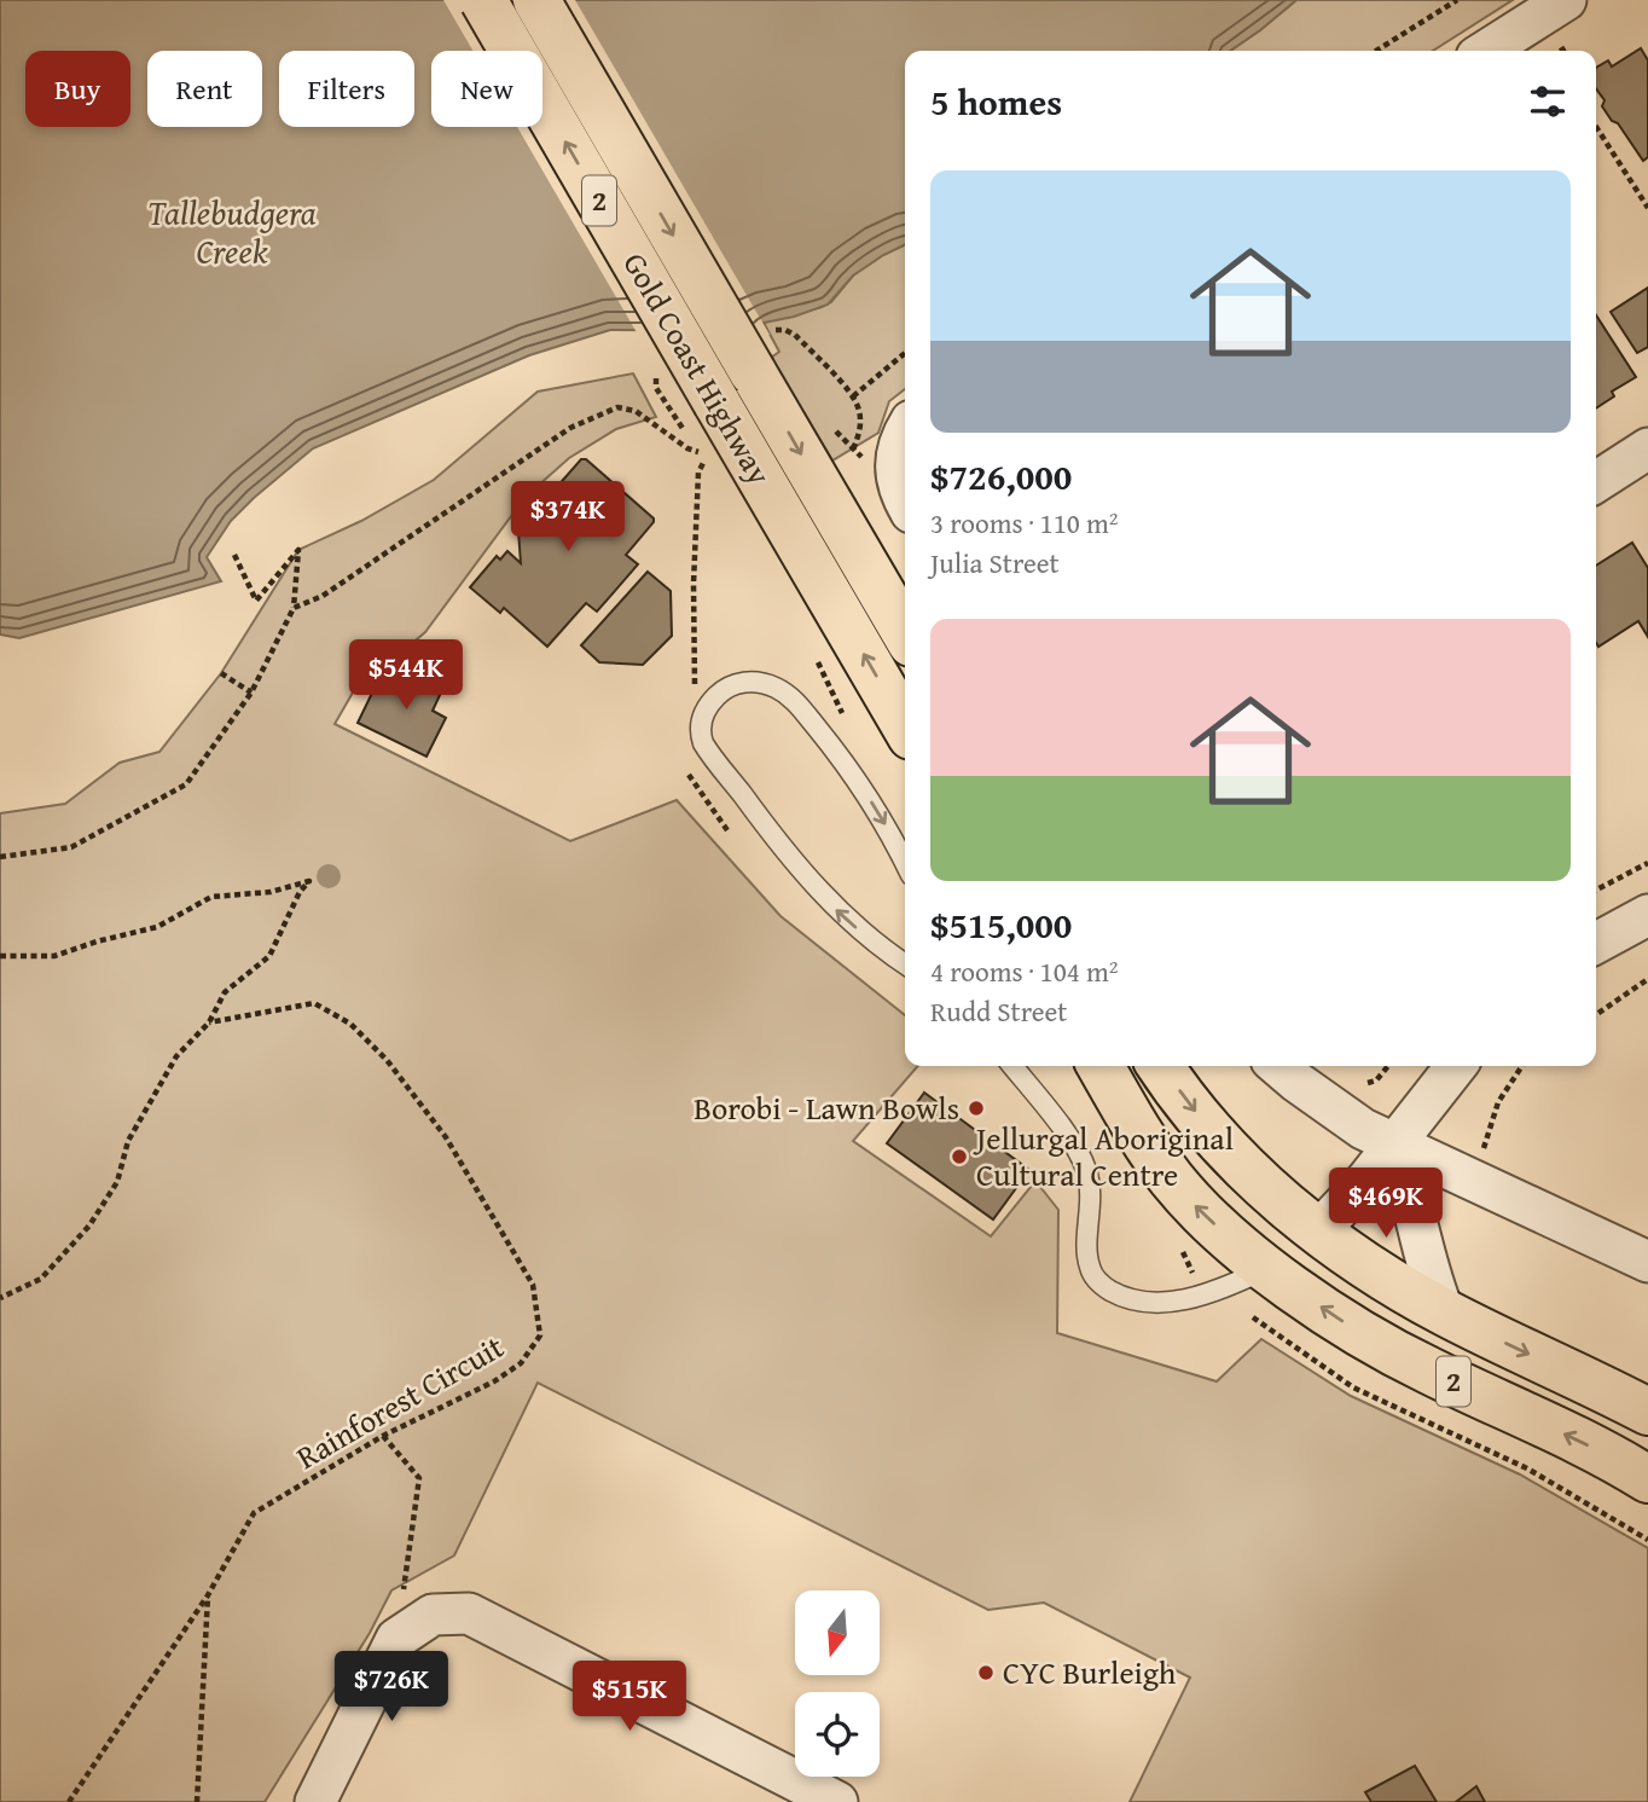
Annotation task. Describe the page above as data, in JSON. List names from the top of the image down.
{
  "streets": {
    "highway": ["2", "Gold Coast Highway"],
    "path": ["Rainforest Circuit"]
  },
  "water": ["Tallebudgera Creek"],
  "places": ["Borobi - Lawn Bowls", "Jellurgal Aboriginal Cultural Centre", "CYC Burleigh"],
  "north": "bottom",
  "page": {
    "chip": [
      "Buy",
      "Rent",
      "Filters",
      "New"
    ],
    "heading": "5 homes",
    "list": [
      {
        "name": "$726,000",
        "note": "3 rooms · 110 m² · Julia Street"
      },
      {
        "name": "$515,000",
        "note": "4 rooms · 104 m² · Rudd Street"
      }
    ],
    "price": [
      "$374K",
      "$544K",
      "$469K",
      "$726K",
      "$515K"
    ]
  }
}
